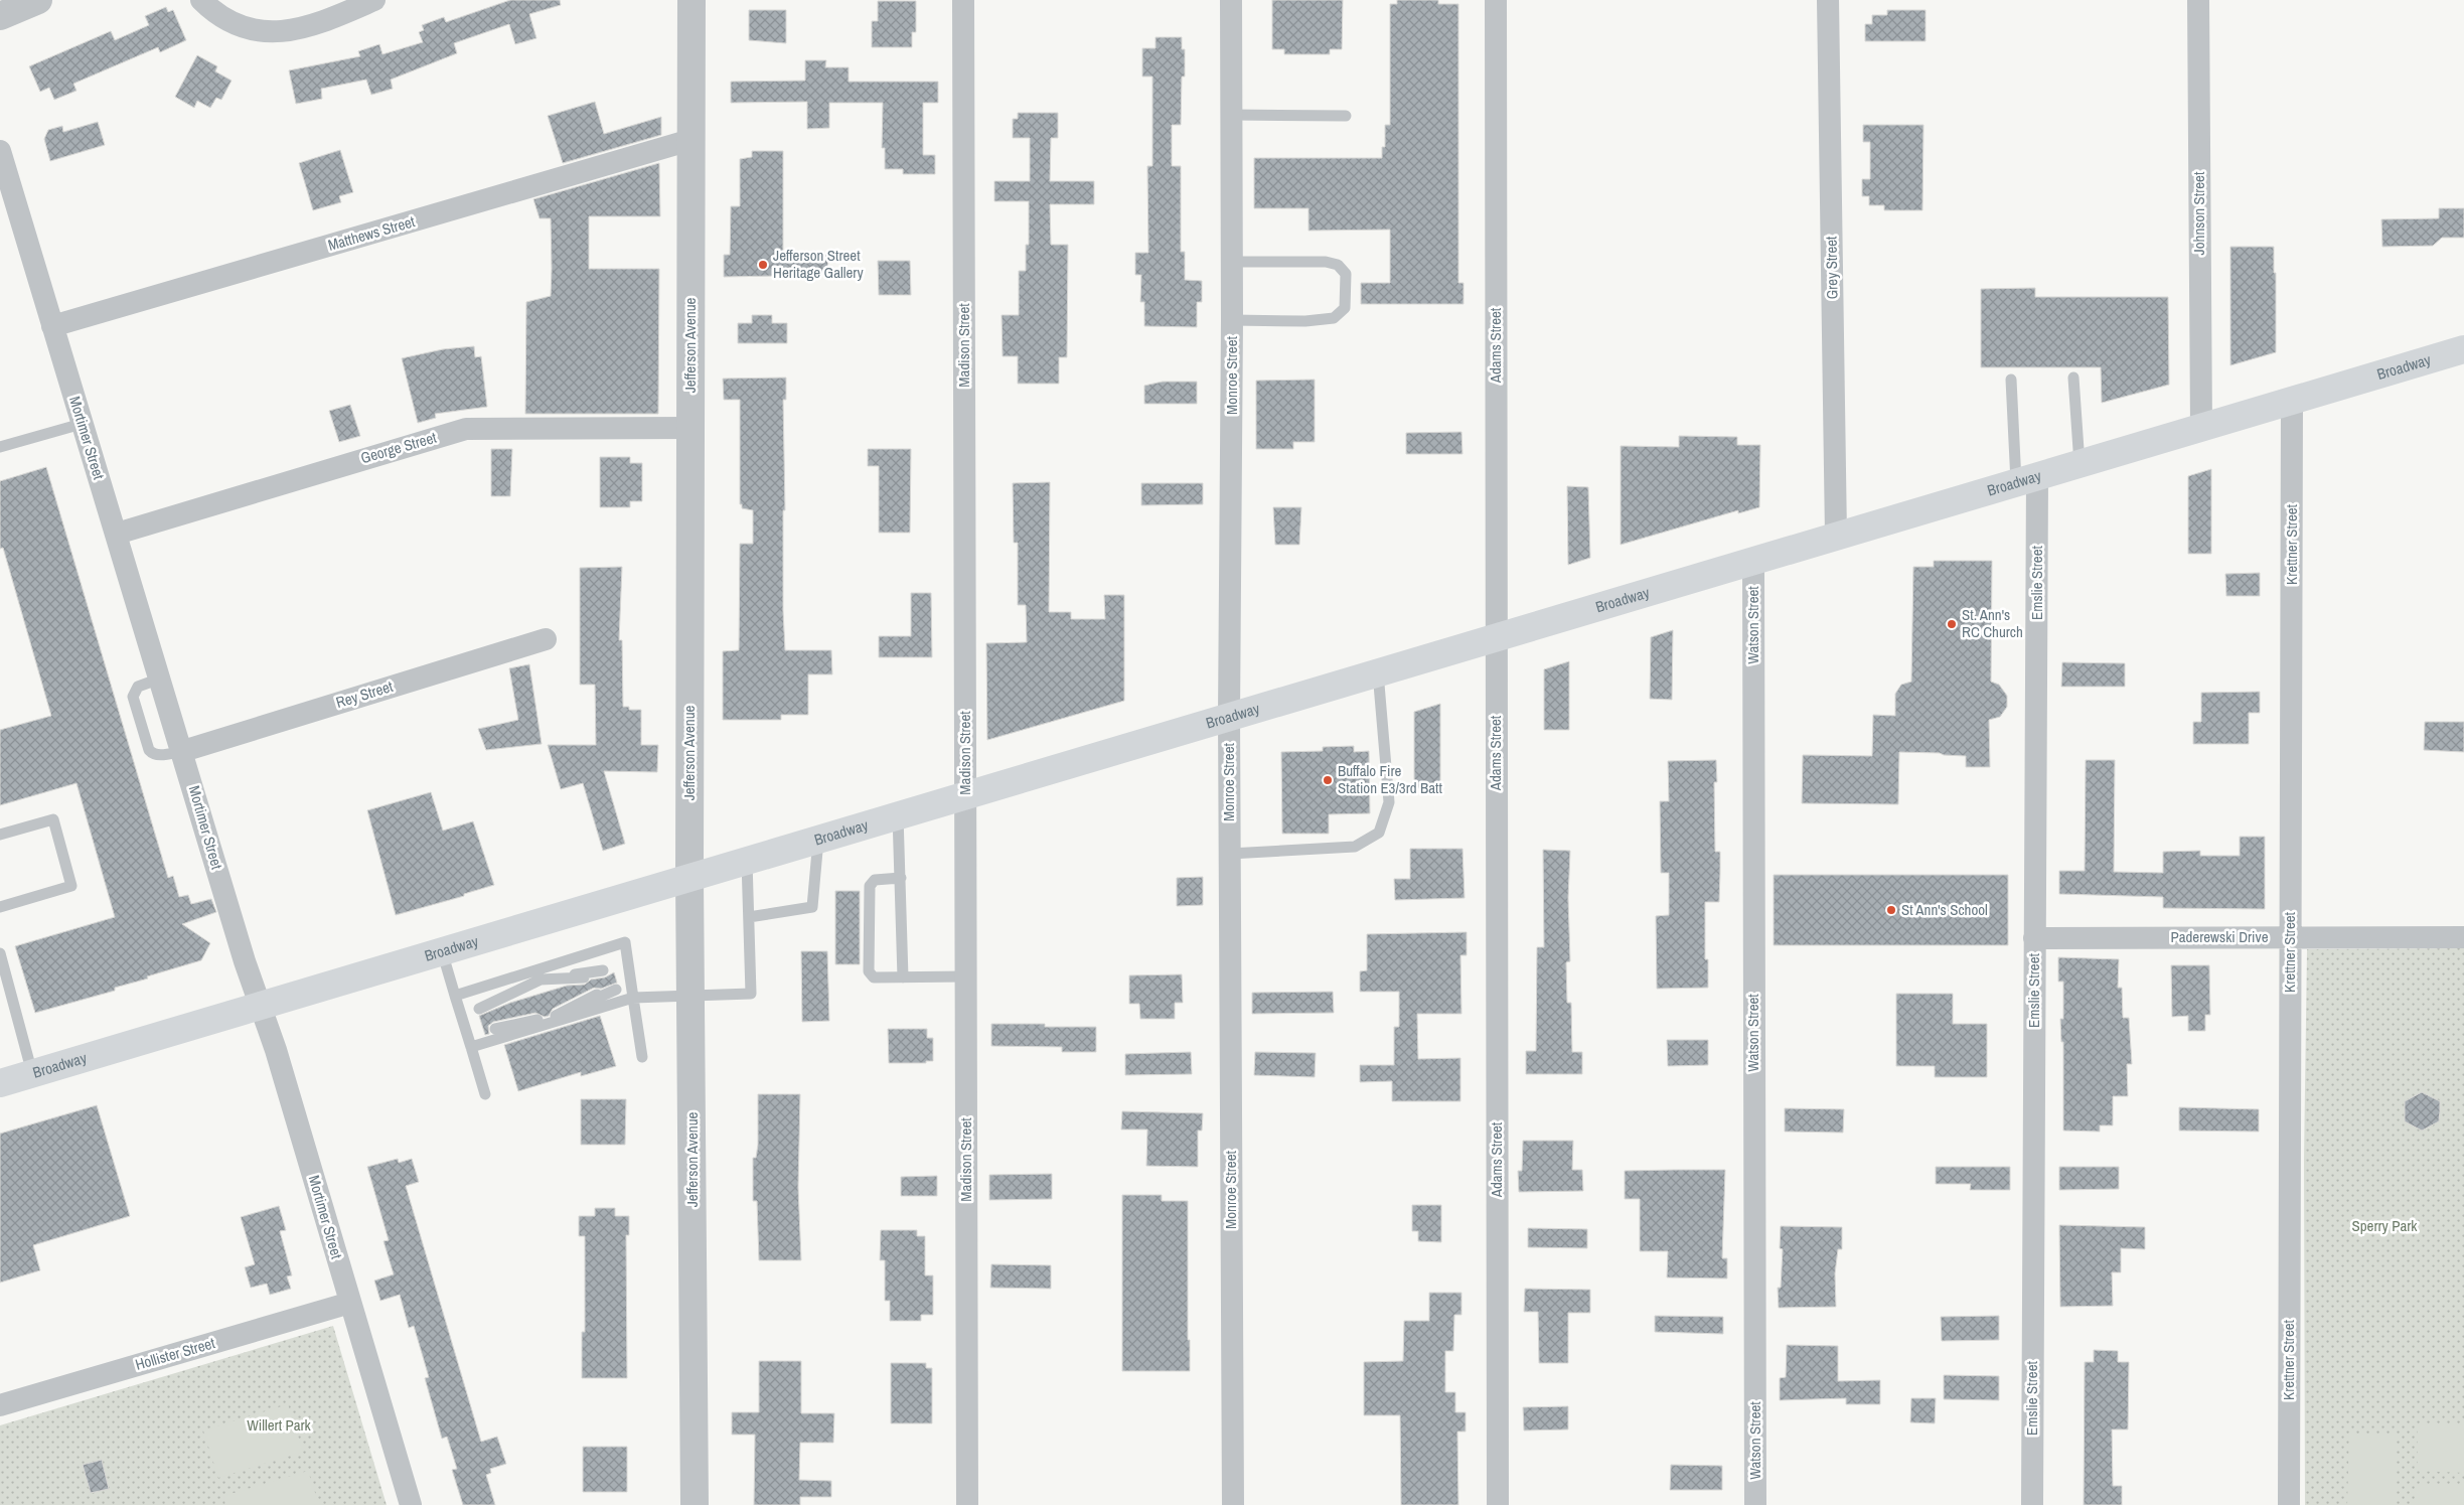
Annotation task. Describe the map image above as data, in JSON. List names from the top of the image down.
{
  "streets": {
    "main road": ["Broadway"],
    "street": [
      "Johnson Street",
      "Matthews Street",
      "Grey Street",
      "Jefferson Avenue",
      "Madison Street",
      "Adams Street",
      "Monroe Street",
      "Mortimer Street",
      "George Street",
      "Krettner Street",
      "Emslie Street",
      "Watson Street",
      "Rey Street",
      "Paderewski Drive",
      "Hollister Street"
    ]
  },
  "crossings": [
    ["Johnson Street", "Broadway"],
    ["Matthews Street", "Jefferson Avenue"],
    ["Matthews Street", "Mortimer Street"],
    ["Grey Street", "Broadway"],
    ["Jefferson Avenue", "Broadway"],
    ["Jefferson Avenue", "George Street"],
    ["Madison Street", "Broadway"],
    ["Adams Street", "Broadway"],
    ["Broadway", "Monroe Street"],
    ["Broadway", "Mortimer Street"],
    ["Broadway", "Krettner Street"],
    ["Broadway", "Emslie Street"],
    ["Broadway", "Watson Street"],
    ["Mortimer Street", "George Street"],
    ["Mortimer Street", "Rey Street"],
    ["Mortimer Street", "Hollister Street"],
    ["Krettner Street", "Paderewski Drive"],
    ["Emslie Street", "Paderewski Drive"]
  ],
  "parks": ["Sperry Park", "Willert Park"],
  "places": [
    "Jefferson Street Heritage Gallery",
    "St. Ann's RC Church",
    "Buffalo Fire Station E3/3rd Batt",
    "St Ann's School"
  ]
}
